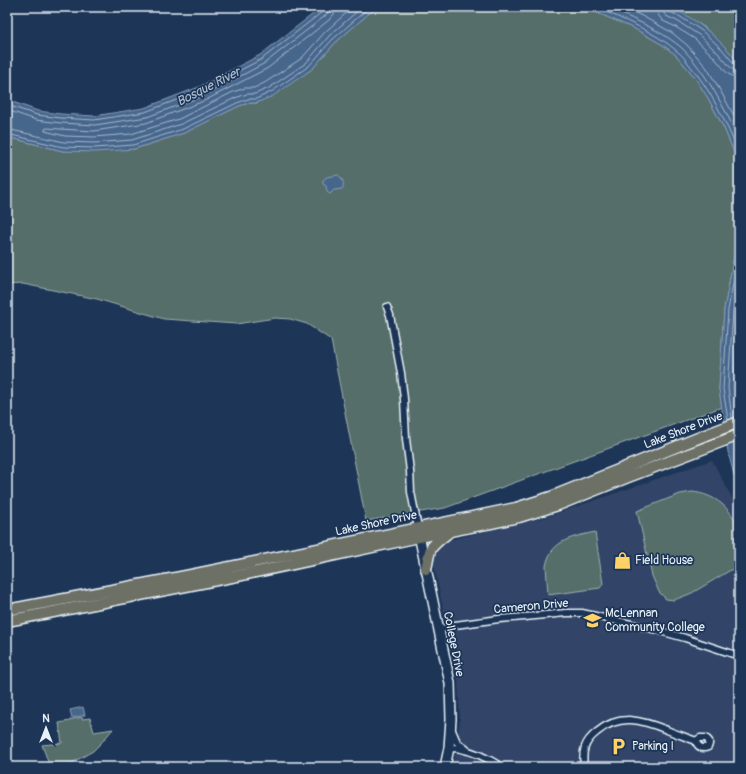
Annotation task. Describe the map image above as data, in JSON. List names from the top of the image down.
{
  "streets": {
    "main road": ["Lake Shore Drive"],
    "street": ["Cameron Drive", "College Drive"]
  },
  "crossings": [
    ["Lake Shore Drive", "College Drive"],
    ["Cameron Drive", "College Drive"]
  ],
  "water": ["Bosque River"],
  "places": {
    "shop": ["Field House"],
    "school or university": ["McLennan Community College"],
    "parking": ["Parking I"]
  },
  "north": "top"
}
